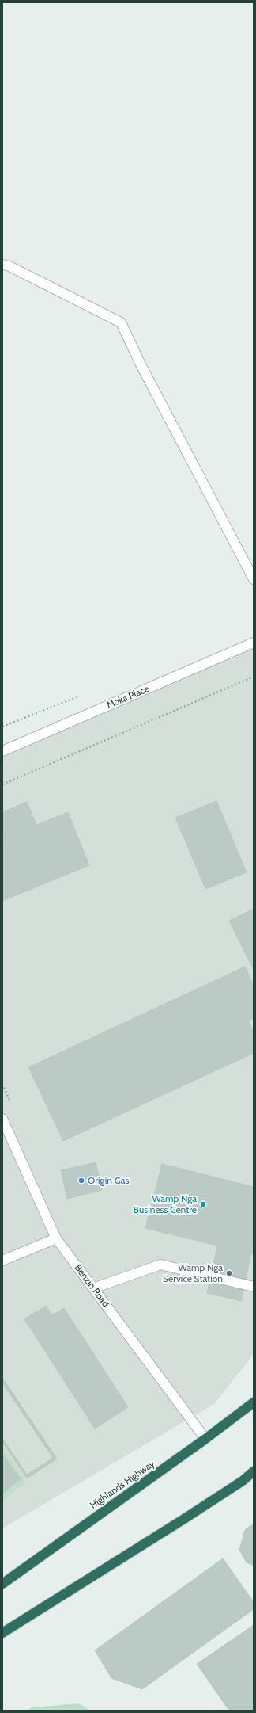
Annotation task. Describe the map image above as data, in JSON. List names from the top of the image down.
{
  "streets": {
    "highway": ["Highlands Highway"],
    "street": ["Moka Place", "Benzin Road"]
  },
  "crossings": [
    ["Benzin Road", "Highlands Highway"]
  ],
  "places": ["Origin Gas", "Wamp Nga Business Centre", "Wamp Nga Service Station"]
}
